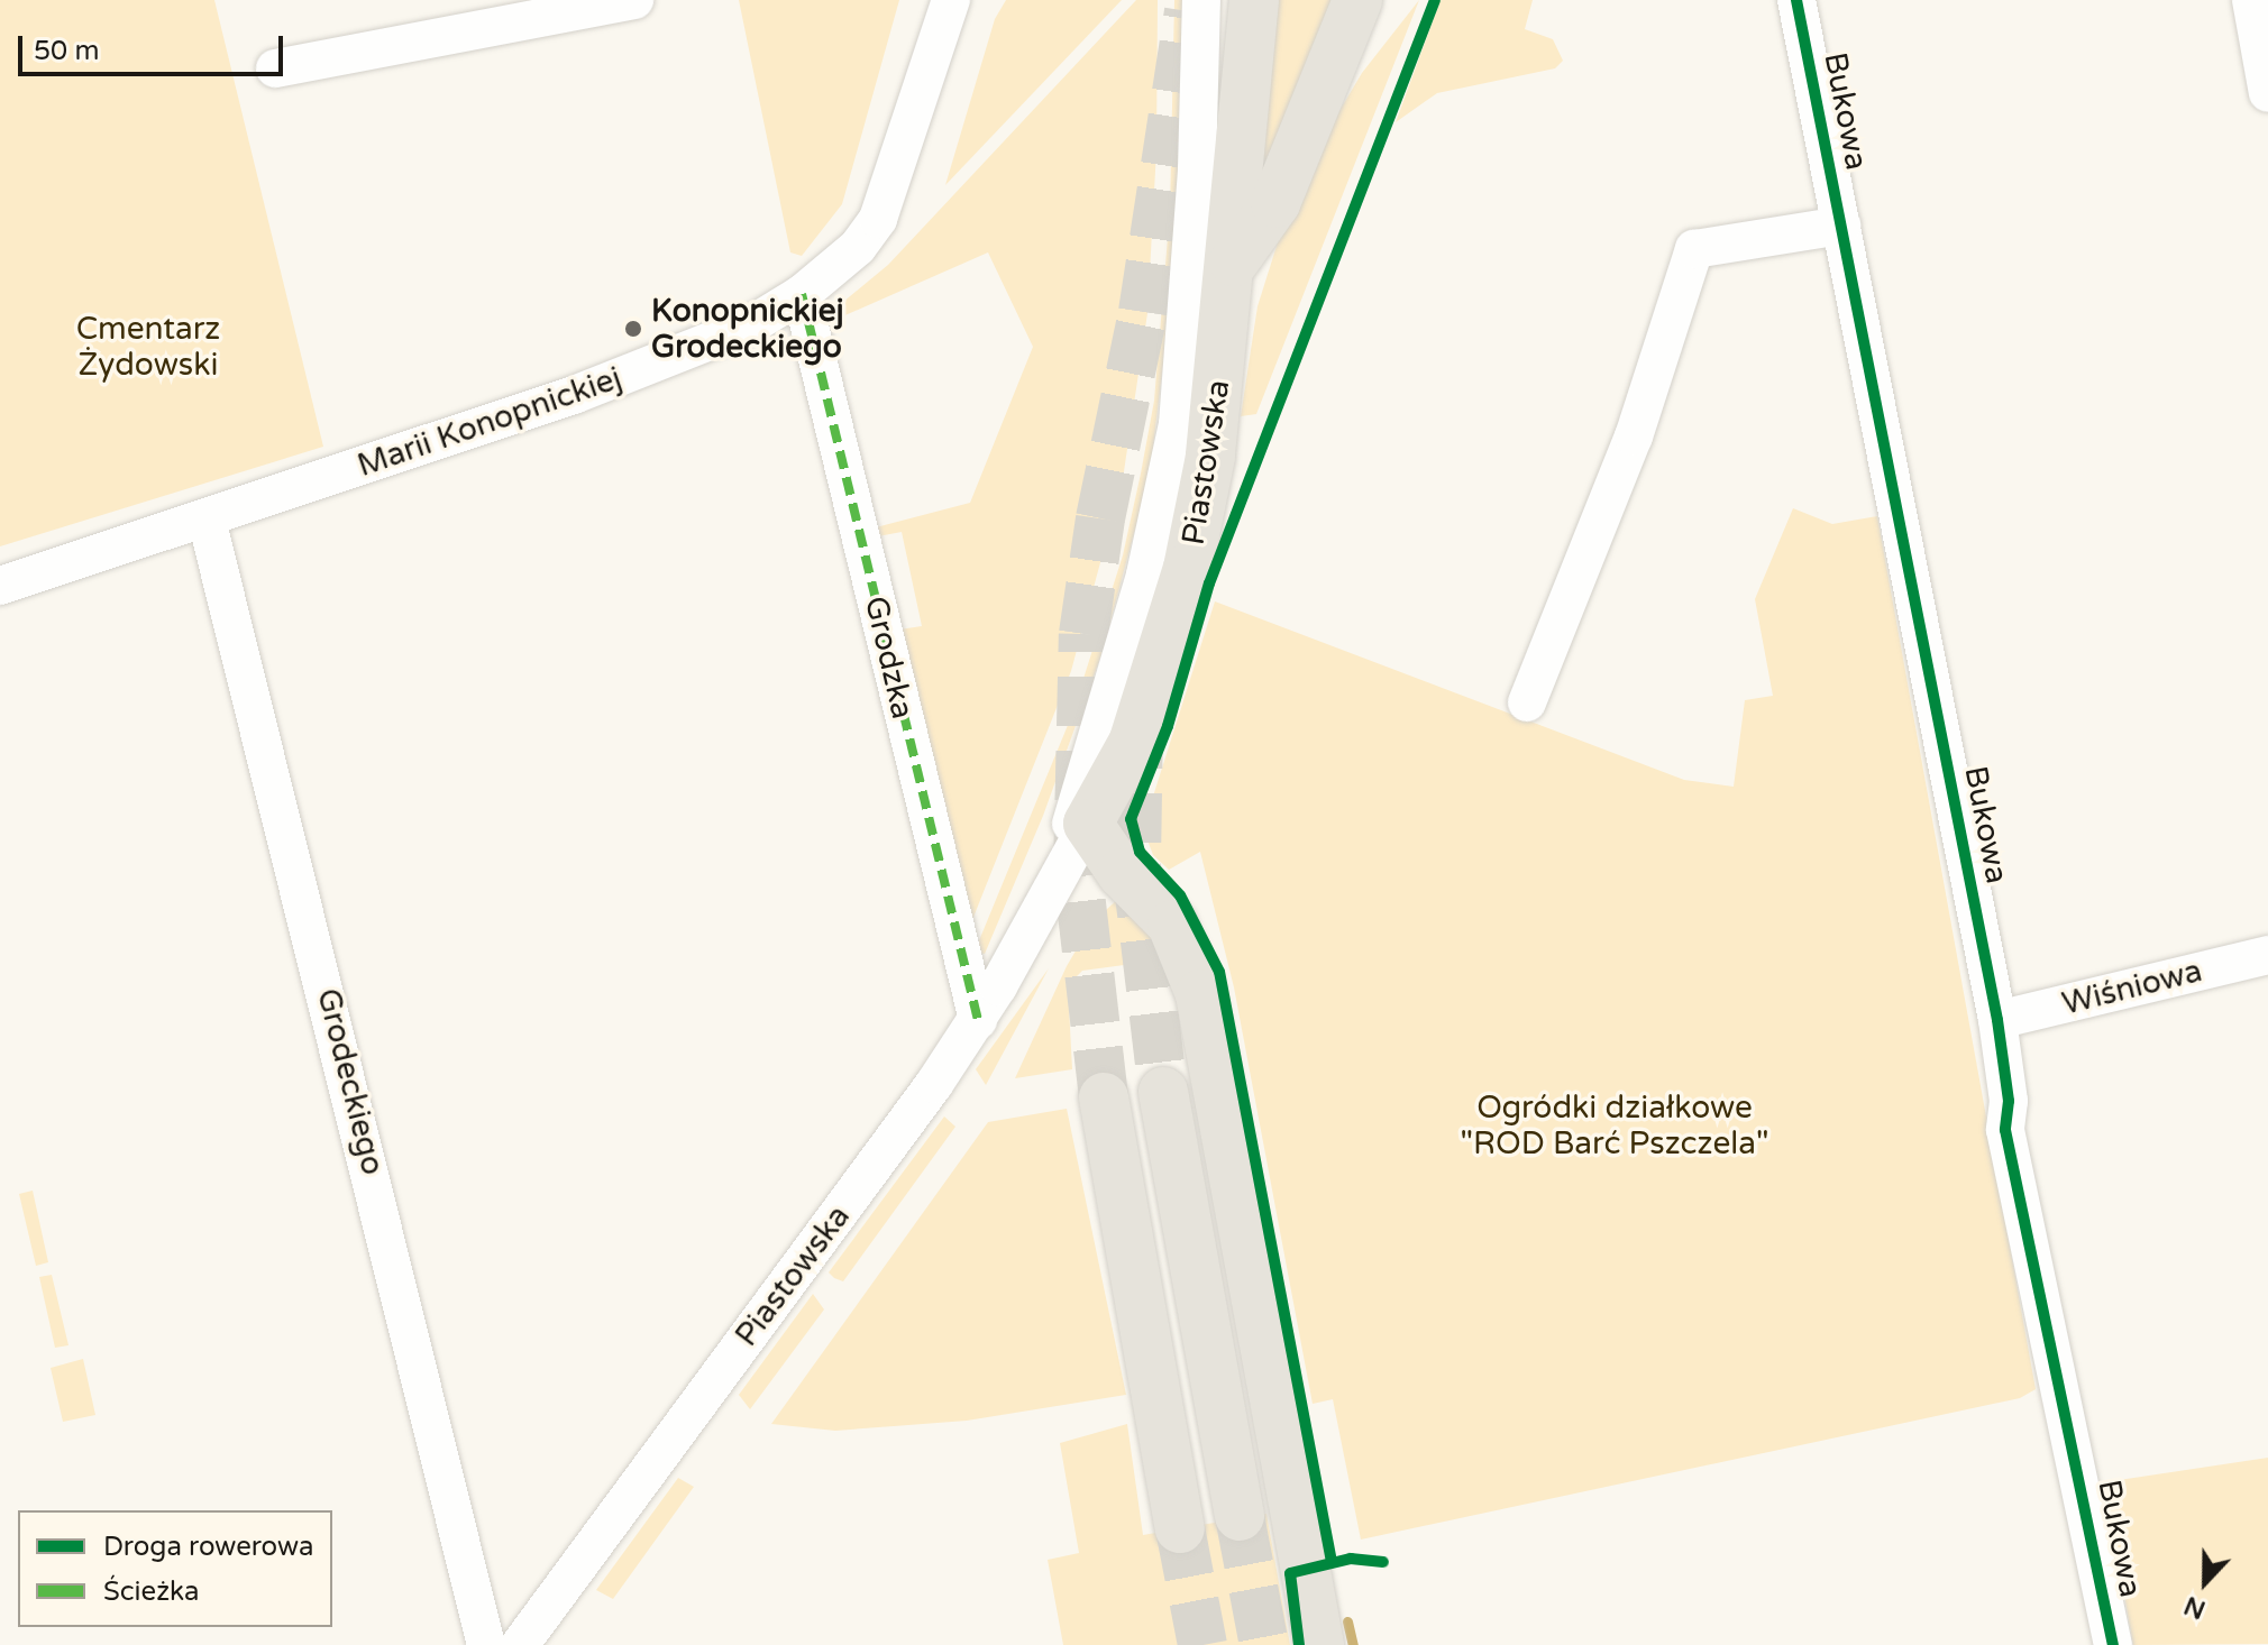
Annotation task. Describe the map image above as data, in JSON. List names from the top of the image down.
{
  "streets": {
    "main road": ["Piastowska"],
    "street": [
      "Bukowa",
      "Marii Konopnickiej",
      "Grodzka",
      "Wiśniowa",
      "Grodeckiego"
    ]
  },
  "crossings": [
    ["Bukowa", "Wiśniowa"],
    ["Marii Konopnickiej", "Grodzka"],
    ["Marii Konopnickiej", "Grodeckiego"],
    ["Piastowska", "Grodzka"]
  ],
  "parks": ["Cmentarz Żydowski", "Ogródki działkowe \"ROD Barć Pszczela\""],
  "places": ["Konopnickiej Grodeckiego"],
  "legend": ["Droga rowerowa", "Ścieżka"],
  "scale_bar": "50 m",
  "north": "bottom"
}
